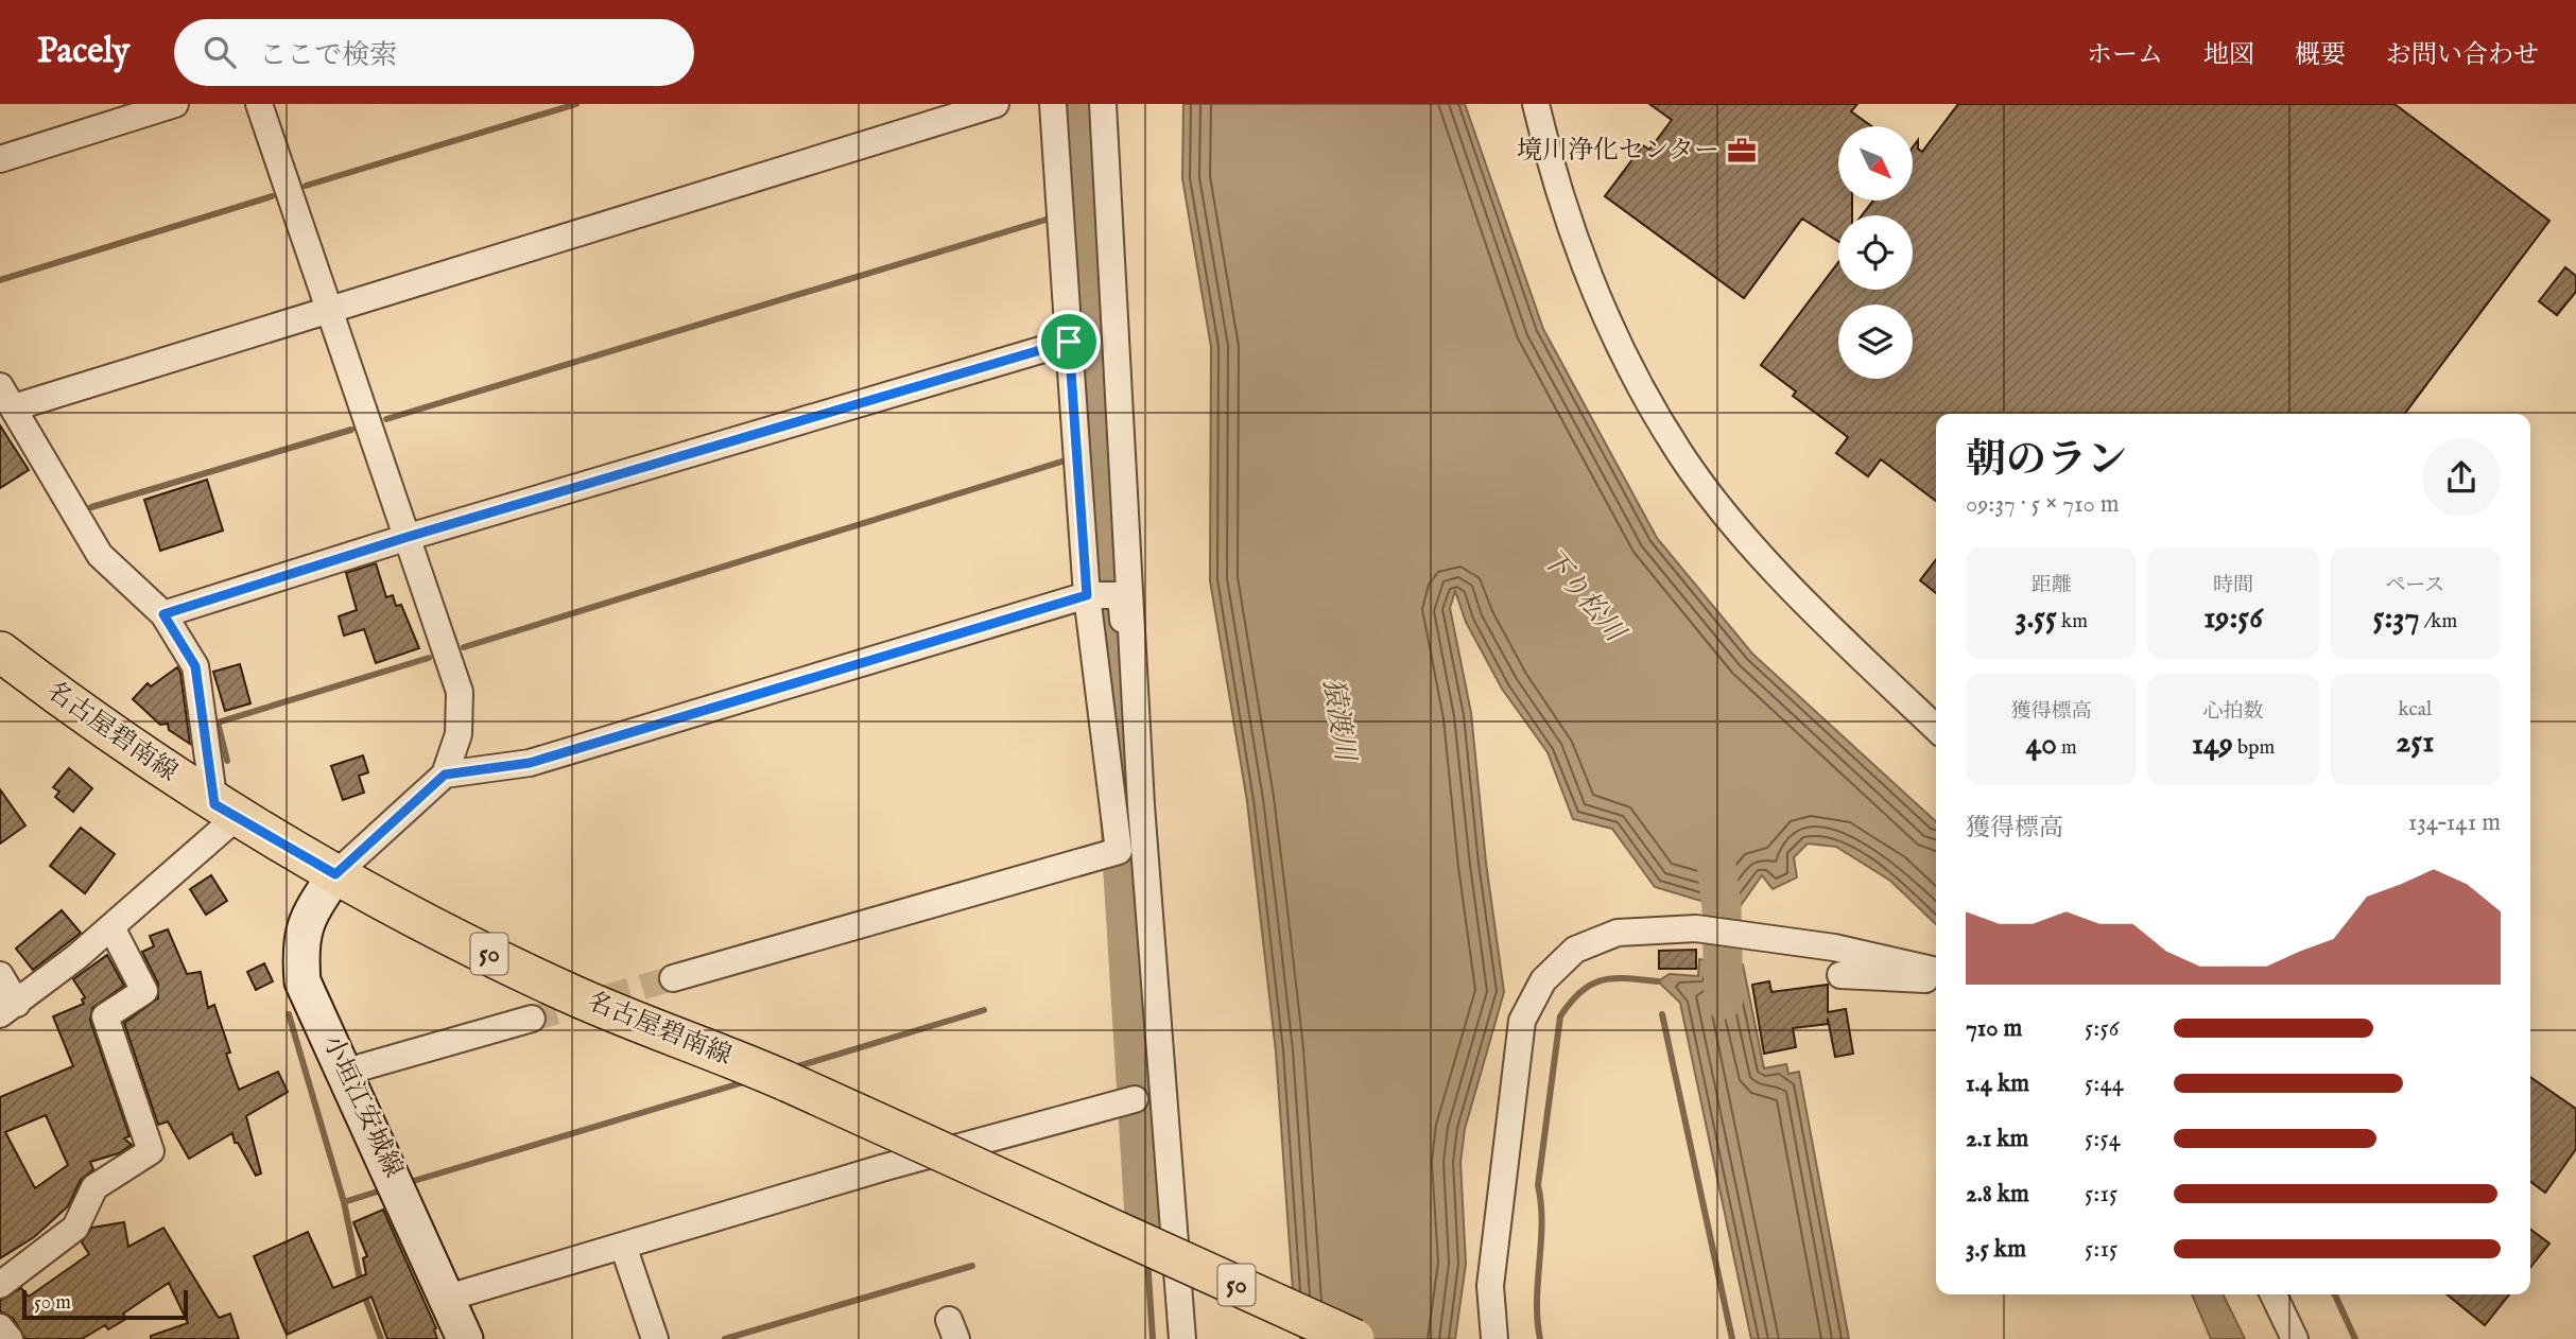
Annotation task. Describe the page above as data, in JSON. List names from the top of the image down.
{
  "streets": {
    "main road": ["名古屋碧南線", "50", "小垣江安城線"]
  },
  "crossings": [
    ["名古屋碧南線", "小垣江安城線"]
  ],
  "water": ["下り松川", "猿渡川"],
  "places": {
    "office": ["境川浄化センター"]
  },
  "scale_bar": "50 m",
  "north": "bottom right",
  "page": {
    "header": "Pacely",
    "search": "ここで検索",
    "nav": [
      "ホーム",
      "地図",
      "概要",
      "お問い合わせ"
    ],
    "heading": ["朝のラン", "09:37 · 5 × 710 m"],
    "stats": [
      ["距離", "3.55 km"],
      ["時間", "19:56"],
      ["ペース", "5:37 /km"],
      ["獲得標高", "40 m"],
      ["心拍数", "149 bpm"],
      ["kcal", "251"]
    ],
    "chart": ["獲得標高", "134–141 m"],
    "list": [
      {
        "name": "710 m",
        "note": "5:56"
      },
      {
        "name": "1.4 km",
        "note": "5:44"
      },
      {
        "name": "2.1 km",
        "note": "5:54"
      },
      {
        "name": "2.8 km",
        "note": "5:15"
      },
      {
        "name": "3.5 km",
        "note": "5:15"
      }
    ],
    "scale": "50 m"
  }
}
